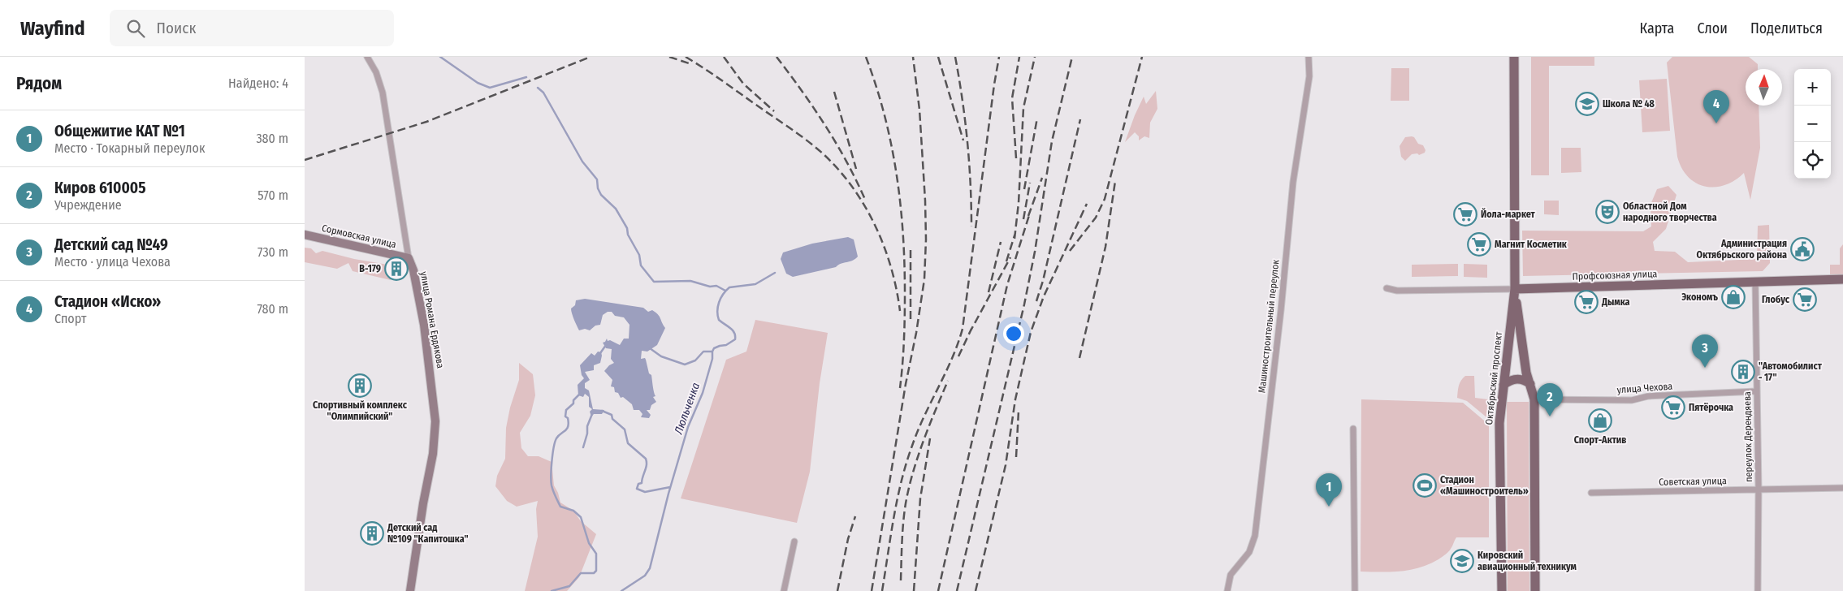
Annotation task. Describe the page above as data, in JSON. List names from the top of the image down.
{
  "streets": {
    "main road": ["Профсоюзная улица", "Октябрьский проспект"],
    "street": [
      "Сормовская улица",
      "улица Романа Ердякова",
      "Машиностроительный переулок",
      "улица Чехова",
      "переулок Дерендяева",
      "Советская улица"
    ]
  },
  "crossings": [
    ["Сормовская улица", "улица Романа Ердякова"],
    ["Профсоюзная улица", "Октябрьский проспект"],
    ["Профсоюзная улица", "переулок Дерендяева"],
    ["Октябрьский проспект", "улица Чехова"],
    ["улица Чехова", "переулок Дерендяева"],
    ["переулок Дерендяева", "Советская улица"]
  ],
  "water": ["Люльченка"],
  "places": {
    "school or university": ["Школа № 48", "Кировский авиационный техникум"],
    "theatre": ["Областной Дом народного творчества"],
    "supermarket": [
      "Йола-маркет",
      "Магнит Косметик",
      "Глобус",
      "Дымка",
      "Пятёрочка"
    ],
    "public building": ["Администрация Октябрьского района"],
    "building": [
      "В-179",
      "\"Автомобилист - 17\"",
      "Спортивный комплекс \"Олимпийский\"",
      "Детский сад №109 \"Капитошка\""
    ],
    "shop": ["Экономъ", "Спорт-Актив"],
    "sports": ["Стадион «Машиностроитель»"]
  },
  "north": "top",
  "page": {
    "header": "Wayfind",
    "search": "Поиск",
    "nav": ["Карта", "Слои", "Поделиться"],
    "heading": ["Рядом", "Найдено: 4"],
    "map_buttons": ["+", "−"],
    "pins": [
      "4",
      "3",
      "2",
      "1"
    ],
    "list": [
      {
        "mark": "1",
        "name": "Общежитие КАТ №1",
        "note": "Место · Токарный переулок",
        "value": "380 m"
      },
      {
        "mark": "2",
        "name": "Киров 610005",
        "note": "Учреждение",
        "value": "570 m"
      },
      {
        "mark": "3",
        "name": "Детский сад №49",
        "note": "Место · улица Чехова",
        "value": "730 m"
      },
      {
        "mark": "4",
        "name": "Стадион «Иско»",
        "note": "Спорт",
        "value": "780 m"
      }
    ]
  }
}
